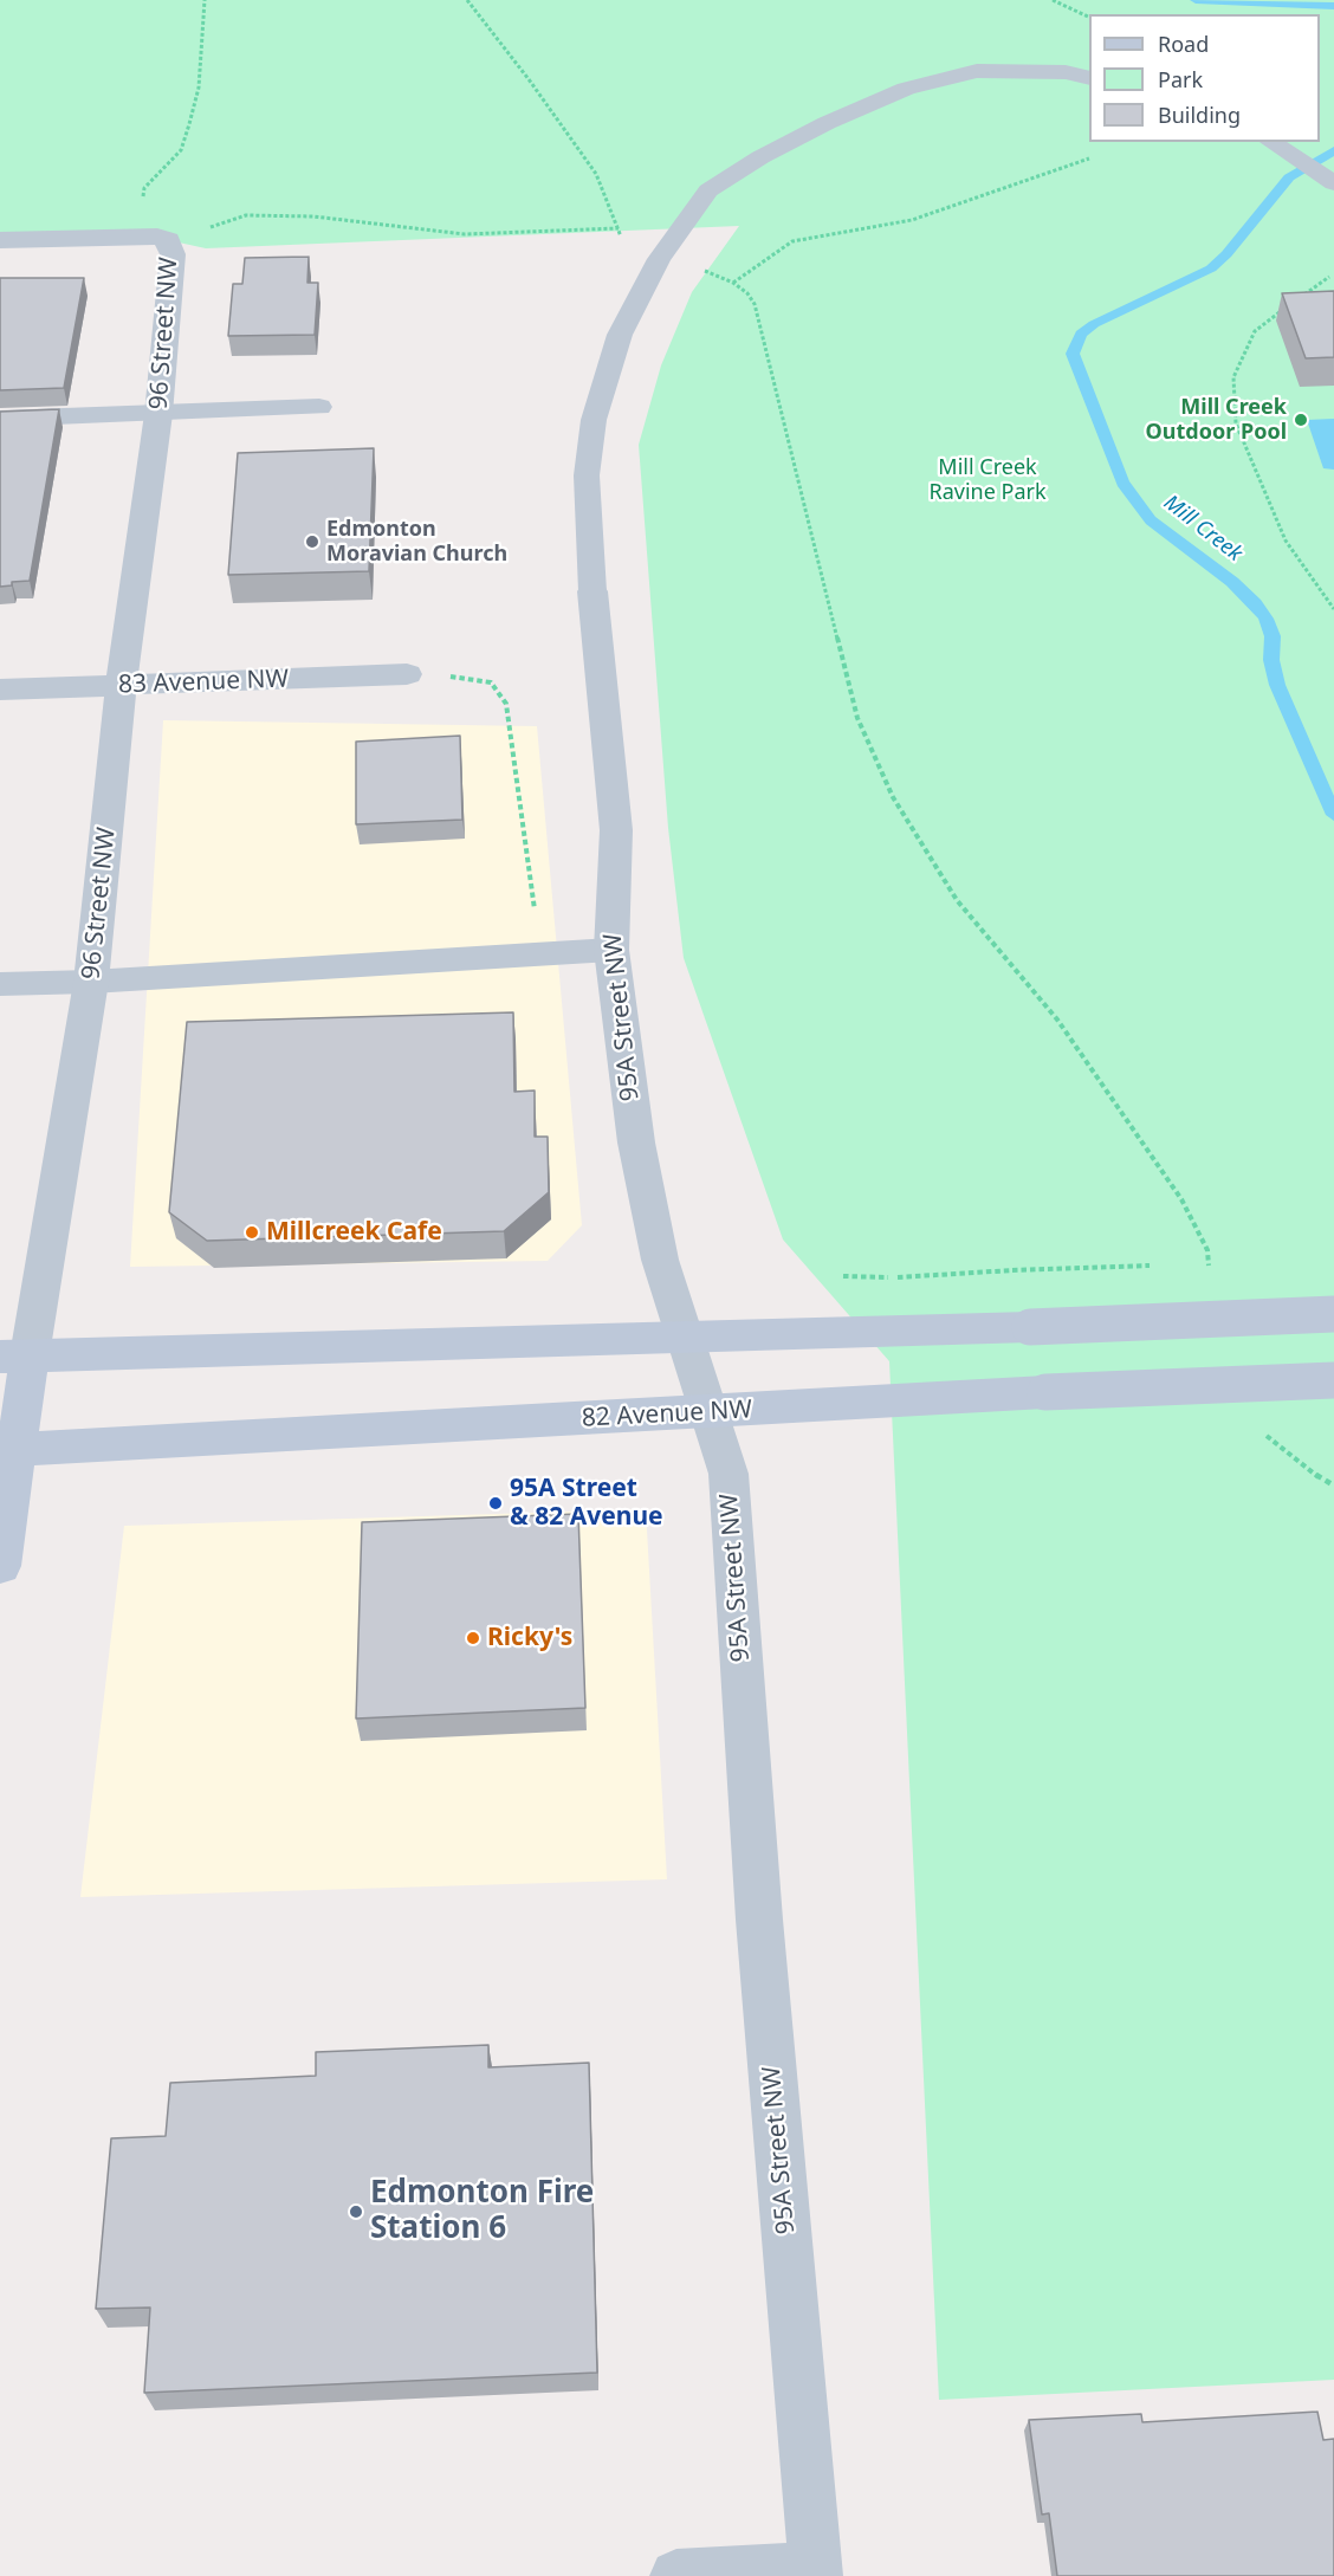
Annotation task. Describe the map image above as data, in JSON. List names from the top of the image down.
{
  "streets": {
    "main road": ["96 Street NW", "82 Avenue NW"],
    "street": ["83 Avenue NW", "95A Street NW"]
  },
  "crossings": [
    ["96 Street NW", "83 Avenue NW"],
    ["96 Street NW", "82 Avenue NW"],
    ["95A Street NW", "82 Avenue NW"]
  ],
  "water": ["Mill Creek"],
  "parks": ["Mill Creek Ravine Park"],
  "places": [
    "Mill Creek Outdoor Pool",
    "Edmonton Moravian Church",
    "Millcreek Cafe",
    "95A Street & 82 Avenue",
    "Ricky's",
    "Edmonton Fire Station 6"
  ],
  "legend": ["Road", "Park", "Building"]
}
